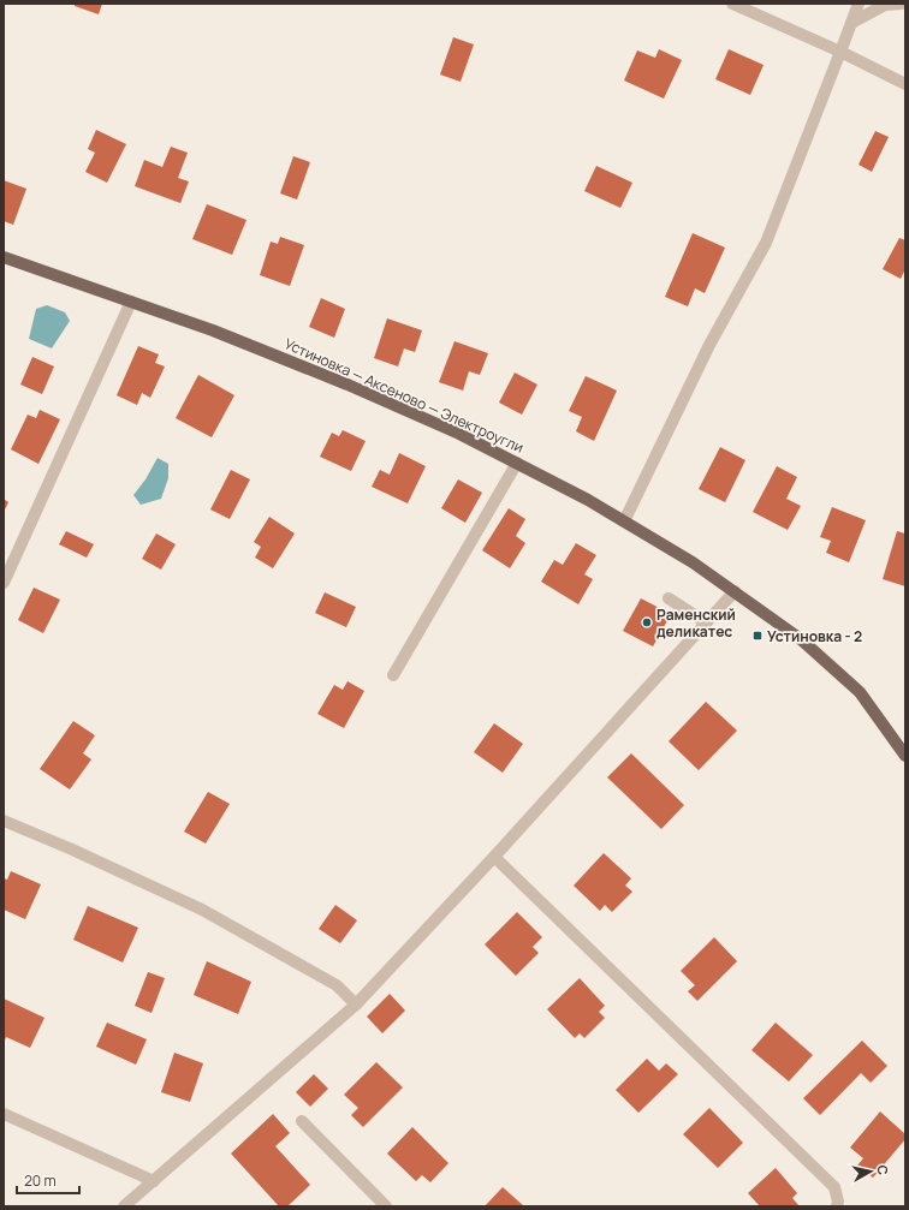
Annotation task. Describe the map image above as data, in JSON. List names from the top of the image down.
{
  "streets": {
    "main road": ["Устиновка — Аксеново — Электроугли"]
  },
  "places": {
    "other": ["Раменский деликатес"],
    "transit": ["Устиновка - 2"]
  },
  "scale_bar": "20 m",
  "north": "right"
}
